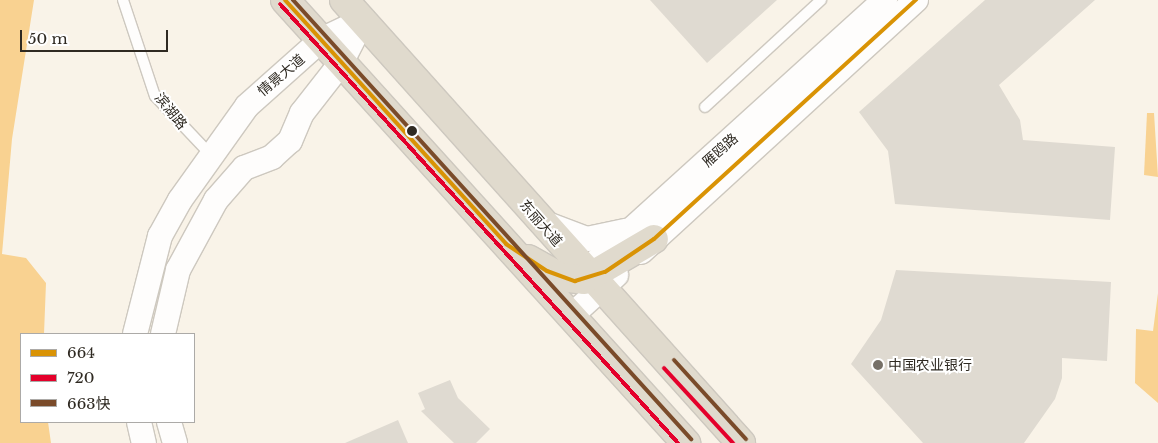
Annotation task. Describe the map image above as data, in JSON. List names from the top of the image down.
{
  "streets": {
    "highway": ["东丽大道"],
    "street": ["情景大道", "雁鸥路"],
    "lane": ["滨湖路"]
  },
  "crossings": [
    ["情景大道", "滨湖路"],
    ["情景大道", "东丽大道"]
  ],
  "places": ["中国农业银行"],
  "lines": ["transit line 664", "transit line 663快", "transit line 720"],
  "legend": ["664", "720", "663快"],
  "scale_bar": "50 m"
}
